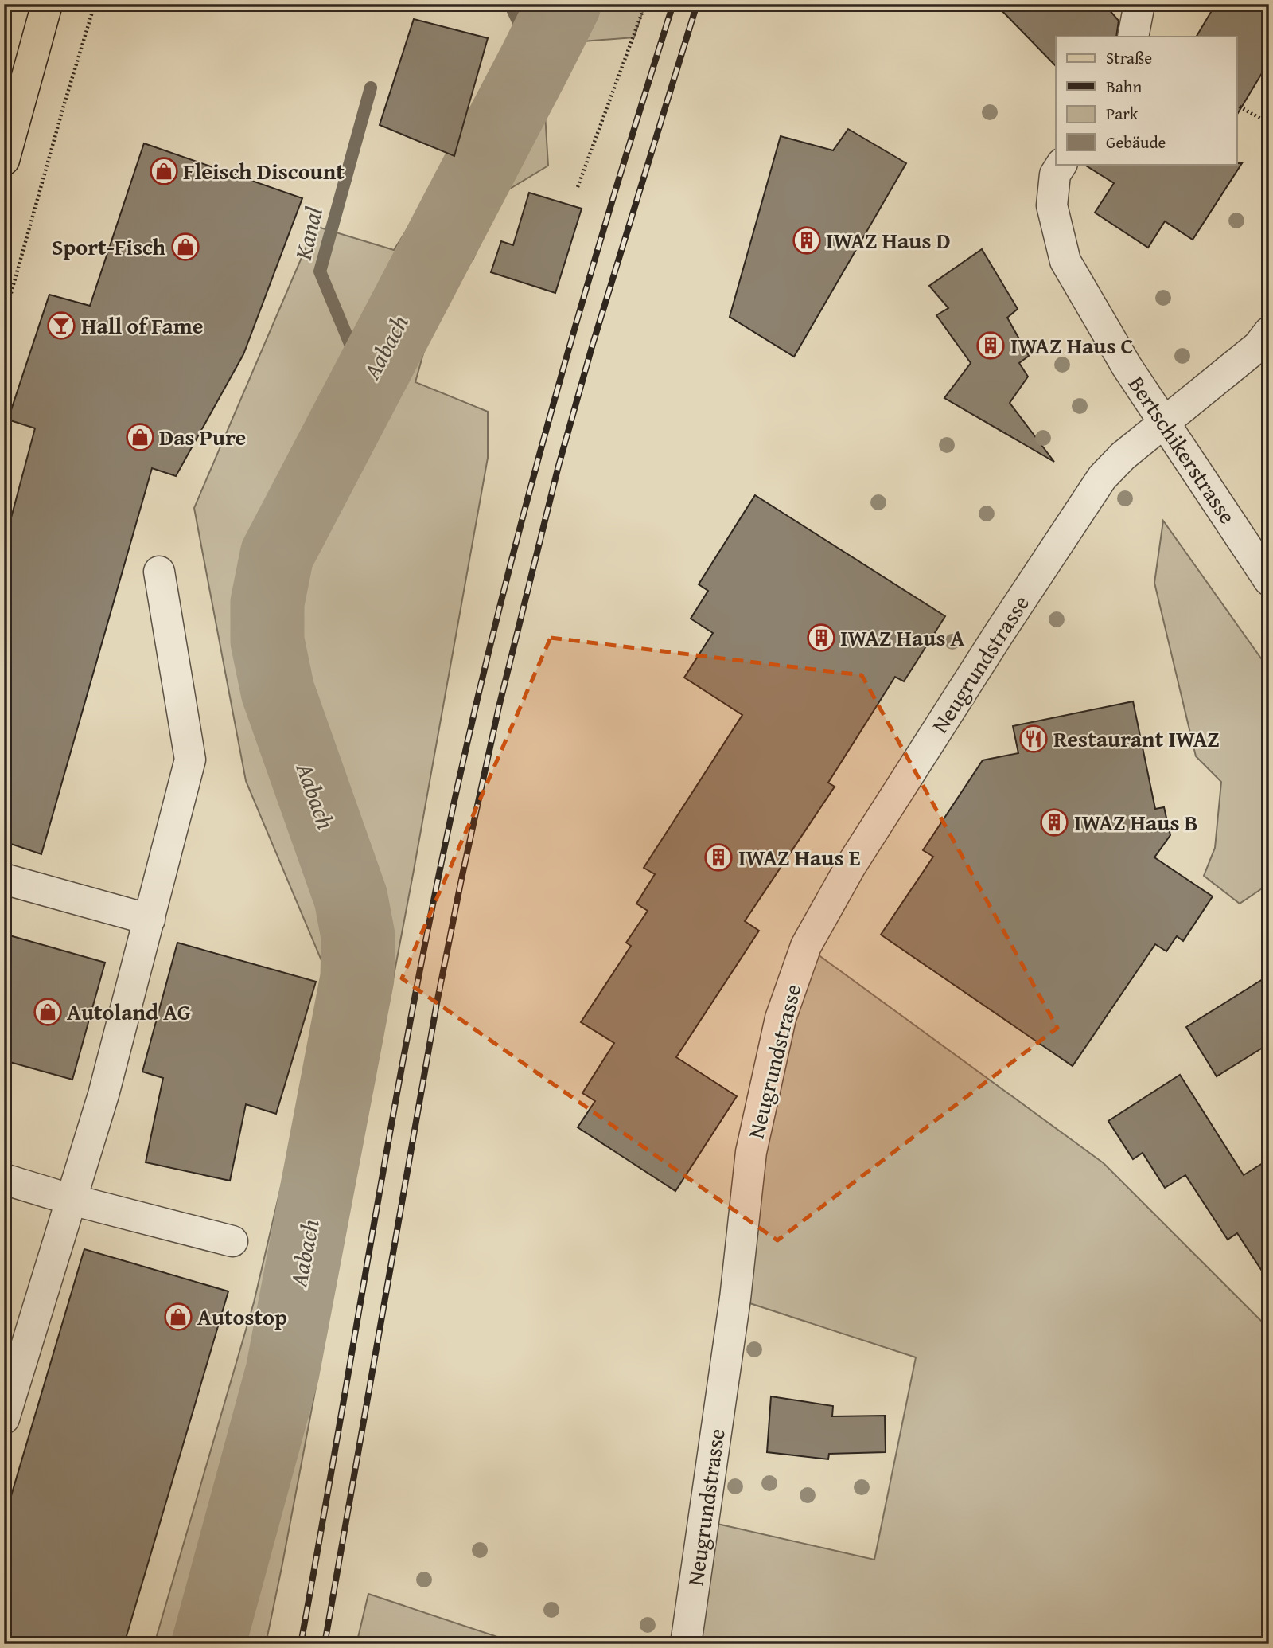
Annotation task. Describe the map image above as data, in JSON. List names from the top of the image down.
{
  "streets": {
    "street": ["Bertschikerstrasse", "Neugrundstrasse"]
  },
  "crossings": [
    ["Bertschikerstrasse", "Neugrundstrasse"]
  ],
  "water": ["Kanal", "Aabach"],
  "places": {
    "shop": [
      "Fleisch Discount",
      "Sport-Fisch",
      "Das Pure",
      "Autoland AG",
      "Autostop"
    ],
    "building": [
      "IWAZ Haus D",
      "IWAZ Haus C",
      "IWAZ Haus A",
      "IWAZ Haus B",
      "IWAZ Haus E"
    ],
    "bar": ["Hall of Fame"],
    "restaurant": ["Restaurant IWAZ"]
  },
  "legend": [
    "Straße",
    "Bahn",
    "Park",
    "Gebäude"
  ]
}
